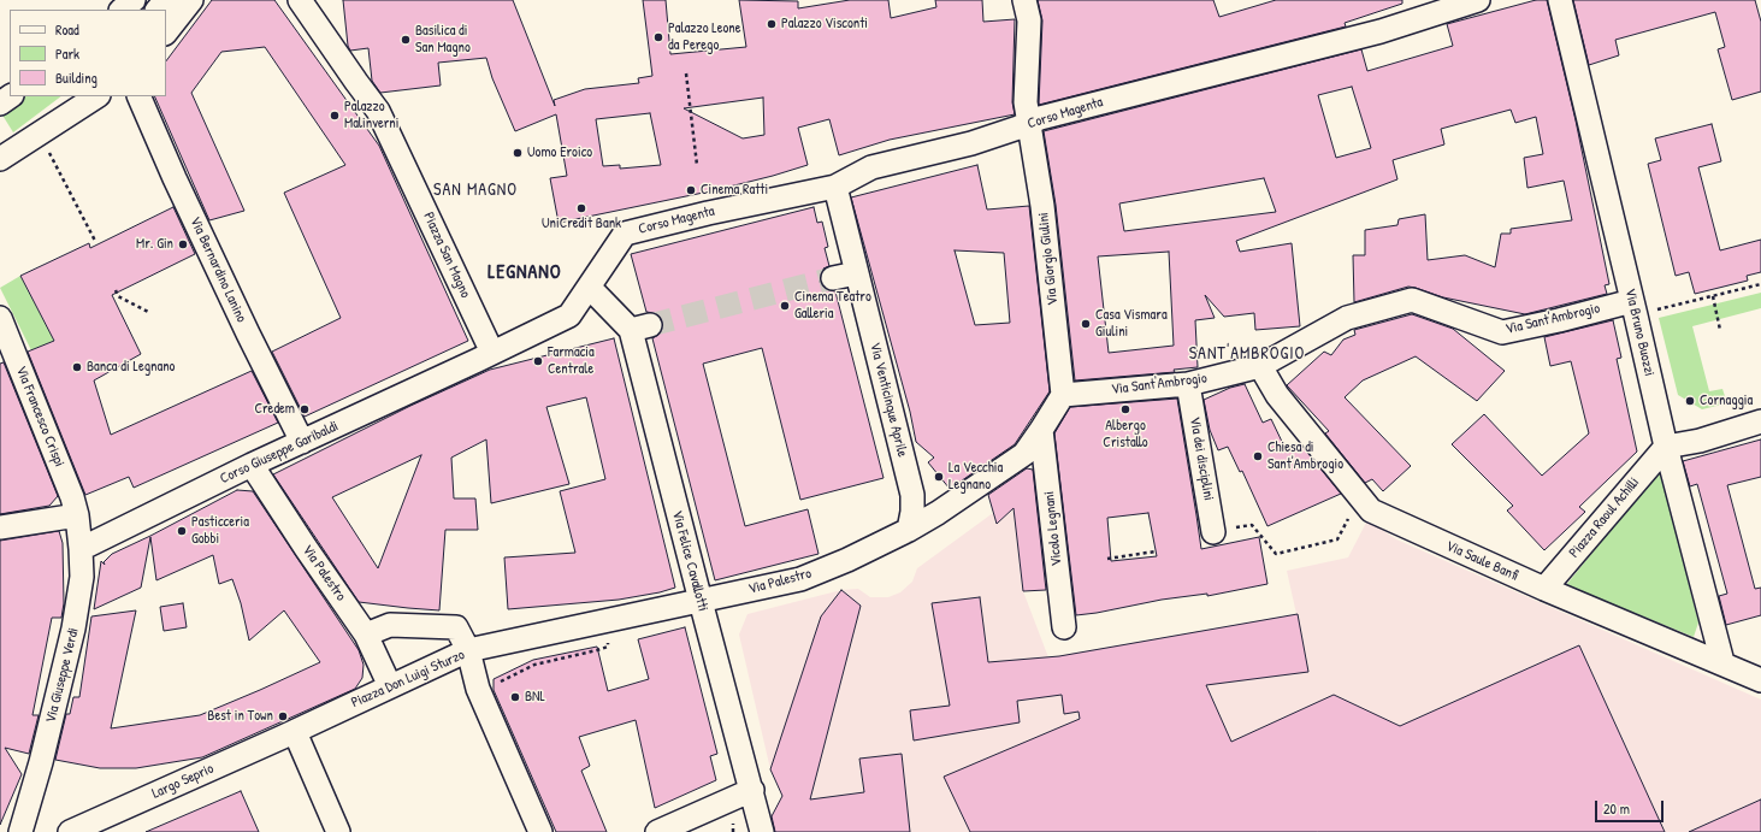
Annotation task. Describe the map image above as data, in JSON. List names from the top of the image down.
{
  "streets": {
    "street": [
      "Corso Magenta",
      "Piazza San Magno",
      "Via Giorgio Giulini",
      "Via Bernardino Lanino",
      "Via Sant'Ambrogio",
      "Via Bruno Buozzi",
      "Via Venticinque Aprile",
      "Via Francesco Crispi",
      "Corso Giuseppe Garibaldi",
      "Via dei disciplini",
      "Piazza Raoul Achilli",
      "Vicolo Legnani",
      "Via Felice Cavallotti",
      "Via Saule Banfi",
      "Via Palestro",
      "Via Giuseppe Verdi",
      "Piazza Don Luigi Sturzo",
      "Largo Seprio"
    ]
  },
  "crossings": [
    ["Corso Magenta", "Via Giorgio Giulini"],
    ["Corso Magenta", "Via Venticinque Aprile"],
    ["Corso Magenta", "Via Felice Cavallotti"],
    ["Piazza San Magno", "Corso Giuseppe Garibaldi"],
    ["Via Giorgio Giulini", "Via Sant'Ambrogio"],
    ["Via Giorgio Giulini", "Via Palestro"],
    ["Via Bernardino Lanino", "Corso Giuseppe Garibaldi"],
    ["Via Sant'Ambrogio", "Via Bruno Buozzi"],
    ["Via Sant'Ambrogio", "Via dei disciplini"],
    ["Via Sant'Ambrogio", "Via Saule Banfi"],
    ["Via Sant'Ambrogio", "Via Palestro"],
    ["Via Bruno Buozzi", "Piazza Raoul Achilli"],
    ["Via Bruno Buozzi", "Via Saule Banfi"],
    ["Via Venticinque Aprile", "Via Palestro"],
    ["Via Francesco Crispi", "Via Giuseppe Verdi"],
    ["Corso Giuseppe Garibaldi", "Via Palestro"],
    ["Corso Giuseppe Garibaldi", "Via Giuseppe Verdi"],
    ["Piazza Raoul Achilli", "Via Saule Banfi"],
    ["Vicolo Legnani", "Via Palestro"],
    ["Via Felice Cavallotti", "Via Palestro"],
    ["Via Palestro", "Piazza Don Luigi Sturzo"],
    ["Piazza Don Luigi Sturzo", "Largo Seprio"]
  ],
  "districts": ["SAN MAGNO", "LEGNANO", "SANT'AMBROGIO"],
  "places": [
    "Palazzo Visconti",
    "Palazzo Leone da Perego",
    "Basilica di San Magno",
    "Palazzo Malinverni",
    "Uomo Eroico",
    "Cinema Ratti",
    "UniCredit Bank",
    "Mr. Gin",
    "Cinema Teatro Galleria",
    "Casa Vismara Giulini",
    "Farmacia Centrale",
    "Banca di Legnano",
    "Cornaggia",
    "Credem",
    "Albergo Cristallo",
    "Chiesa di Sant'Ambrogio",
    "La Vecchia Legnano",
    "Pasticceria Gobbi",
    "BNL",
    "Best in Town"
  ],
  "legend": ["Road", "Park", "Building"],
  "scale_bar": "20 m"
}
